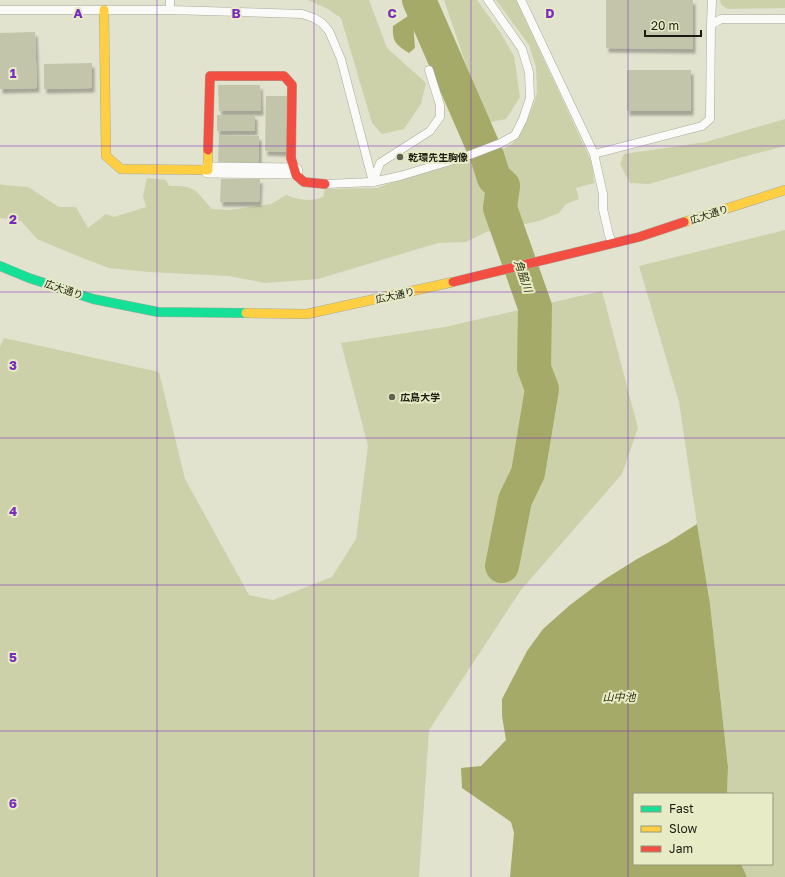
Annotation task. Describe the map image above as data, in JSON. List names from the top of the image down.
{
  "streets": {
    "street": ["広大通り"]
  },
  "water": ["角脇川", "山中池"],
  "places": ["乾環先生胸像", "広島大学"],
  "legend": ["Fast", "Slow", "Jam"],
  "scale_bar": "20 m",
  "grid": {
    "columns": [
      "A",
      "B",
      "C",
      "D"
    ],
    "rows": [
      "1",
      "2",
      "3",
      "4",
      "5",
      "6"
    ]
  }
}
